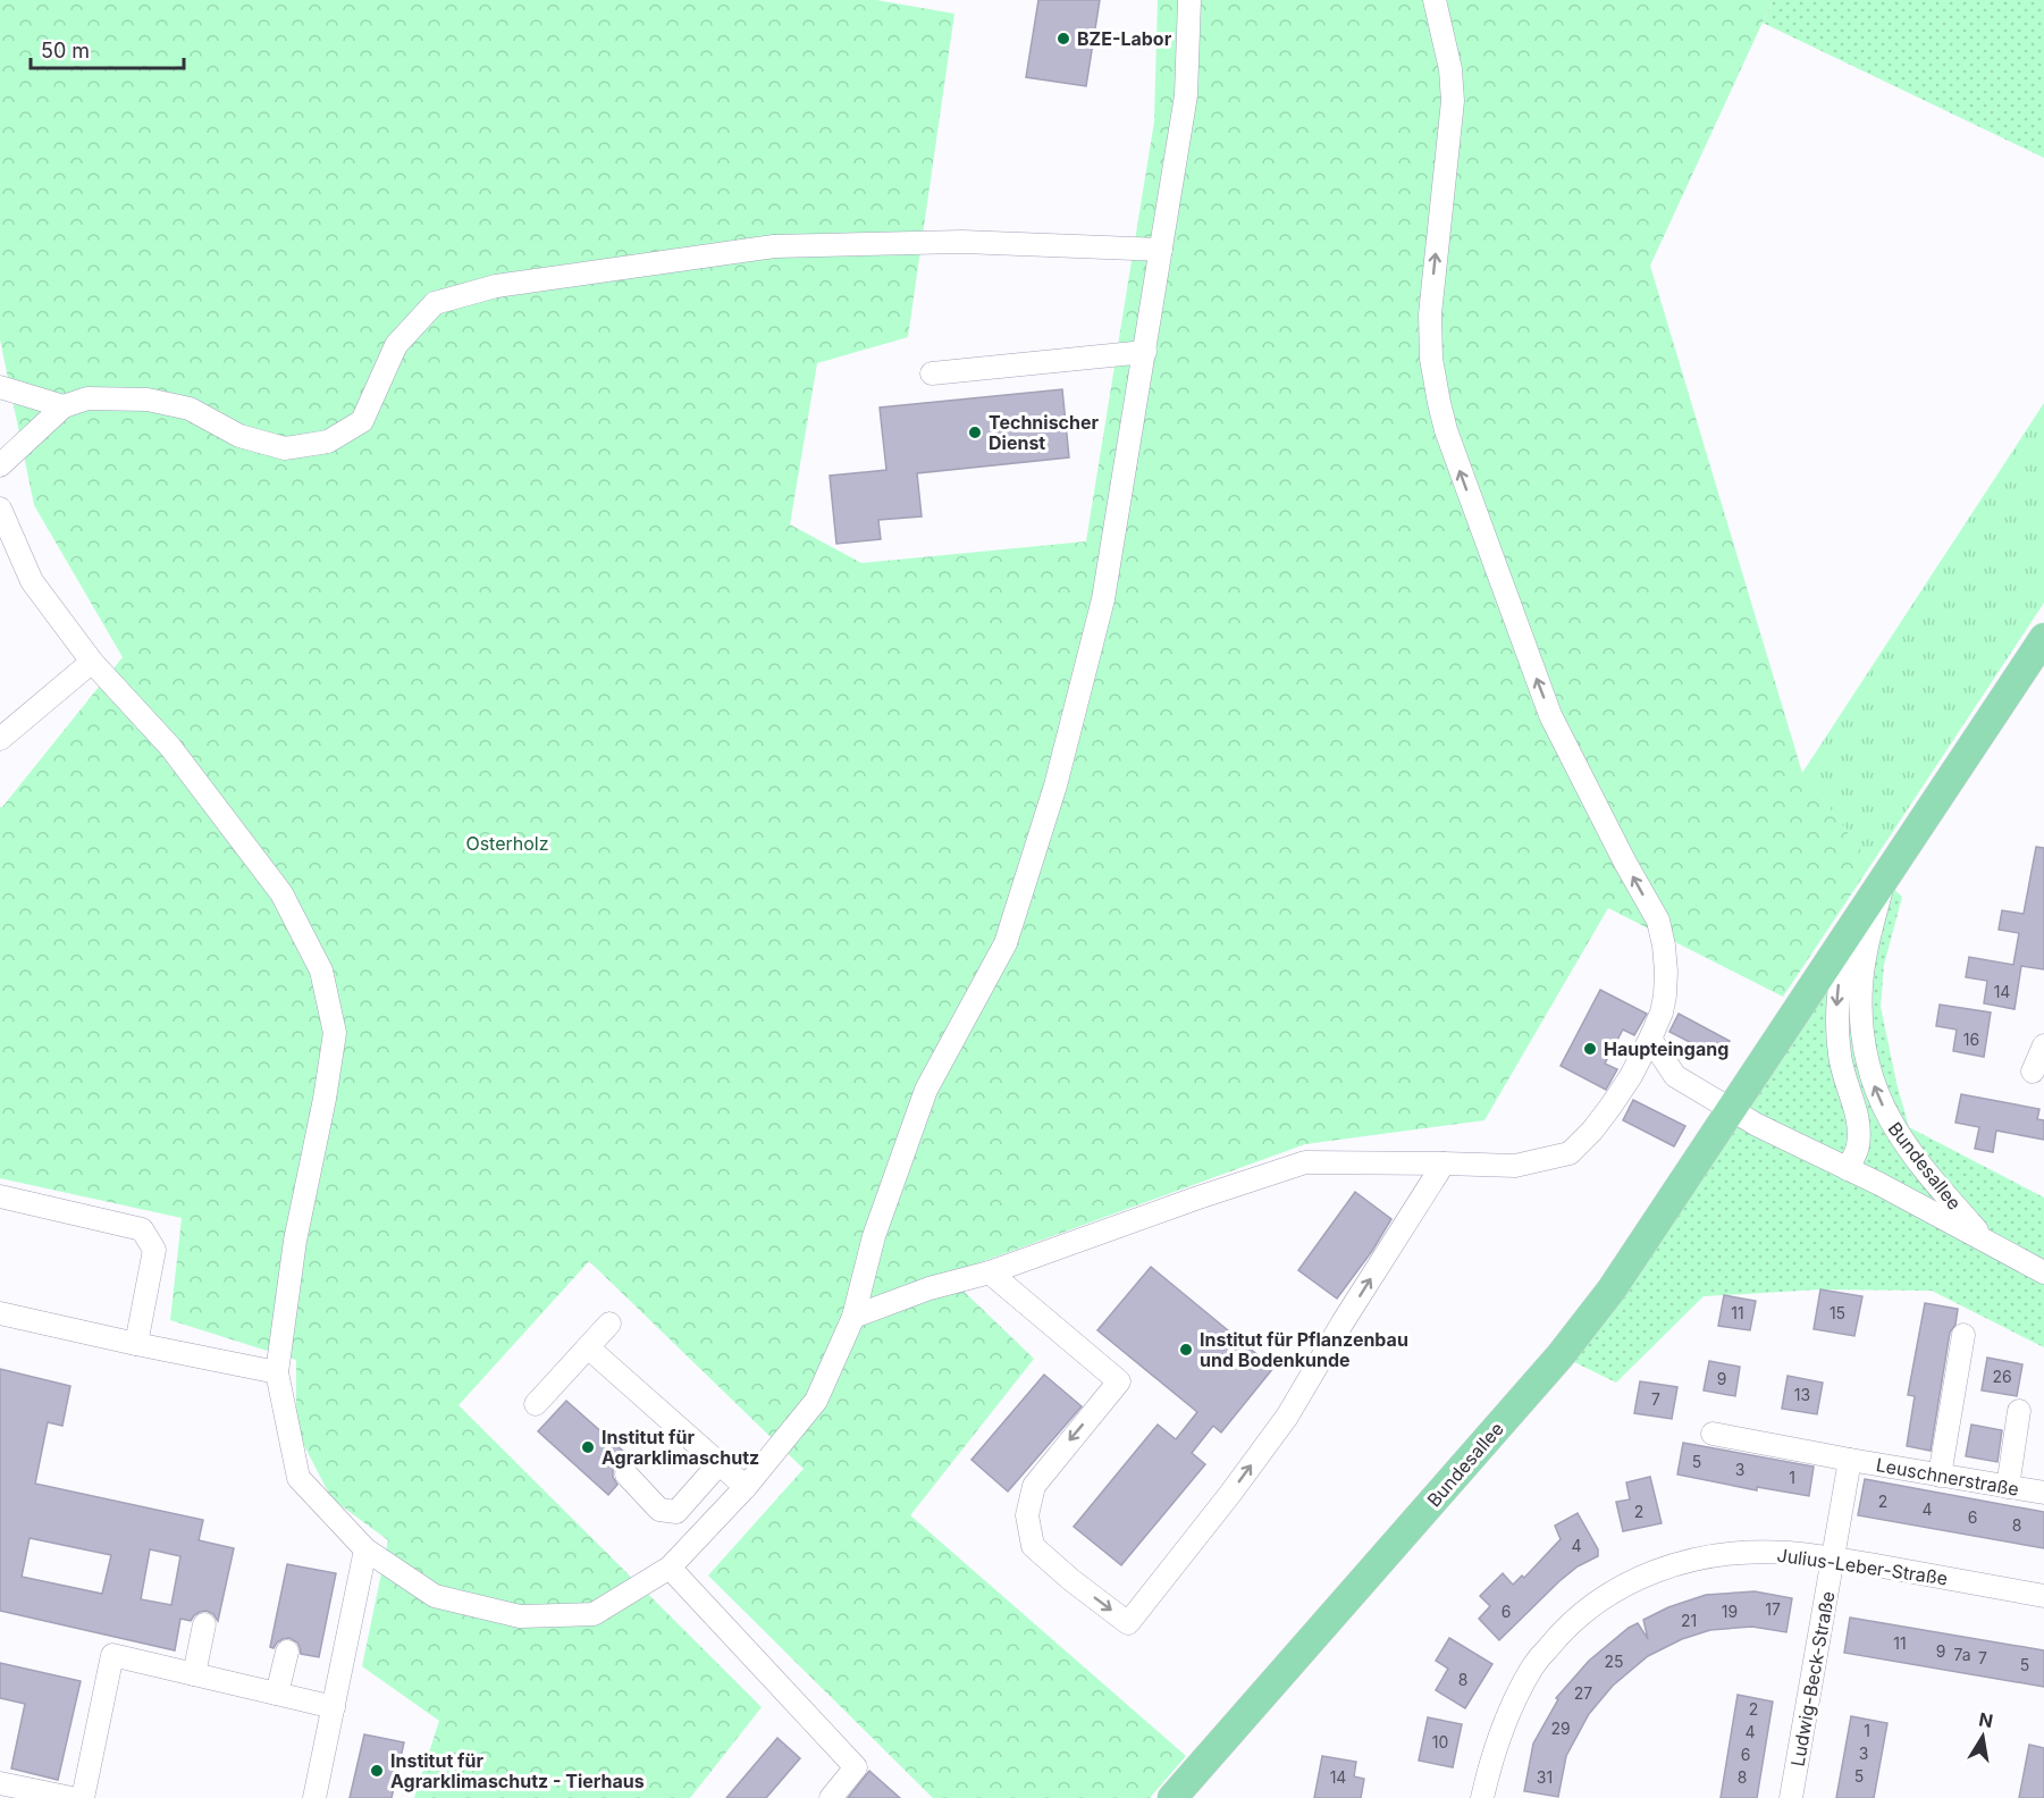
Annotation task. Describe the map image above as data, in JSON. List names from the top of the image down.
{
  "streets": {
    "main road": ["Bundesallee"],
    "street": ["Leuschnerstraße", "Julius-Leber-Straße", "Ludwig-Beck-Straße"]
  },
  "crossings": [
    ["Leuschnerstraße", "Julius-Leber-Straße"],
    ["Leuschnerstraße", "Ludwig-Beck-Straße"],
    ["Julius-Leber-Straße", "Ludwig-Beck-Straße"]
  ],
  "parks": ["Osterholz"],
  "places": [
    "BZE-Labor",
    "Technischer Dienst",
    "Haupteingang",
    "Institut für Pflanzenbau und Bodenkunde",
    "Institut für Agrarklimaschutz",
    "Institut für Agrarklimaschutz - Tierhaus"
  ],
  "house_numbers": [
    "14",
    "16",
    "11",
    "15",
    "26",
    "9",
    "13",
    "7",
    "5",
    "3",
    "1",
    "2",
    "4",
    "2",
    "6",
    "8",
    "4",
    "17",
    "6",
    "19",
    "21",
    "11",
    "9",
    "7a",
    "7",
    "25",
    "5",
    "8",
    "27",
    "2",
    "29",
    "1",
    "4",
    "10",
    "3",
    "6",
    "5",
    "14",
    "31",
    "8"
  ],
  "scale_bar": "50 m",
  "north": "top"
}
